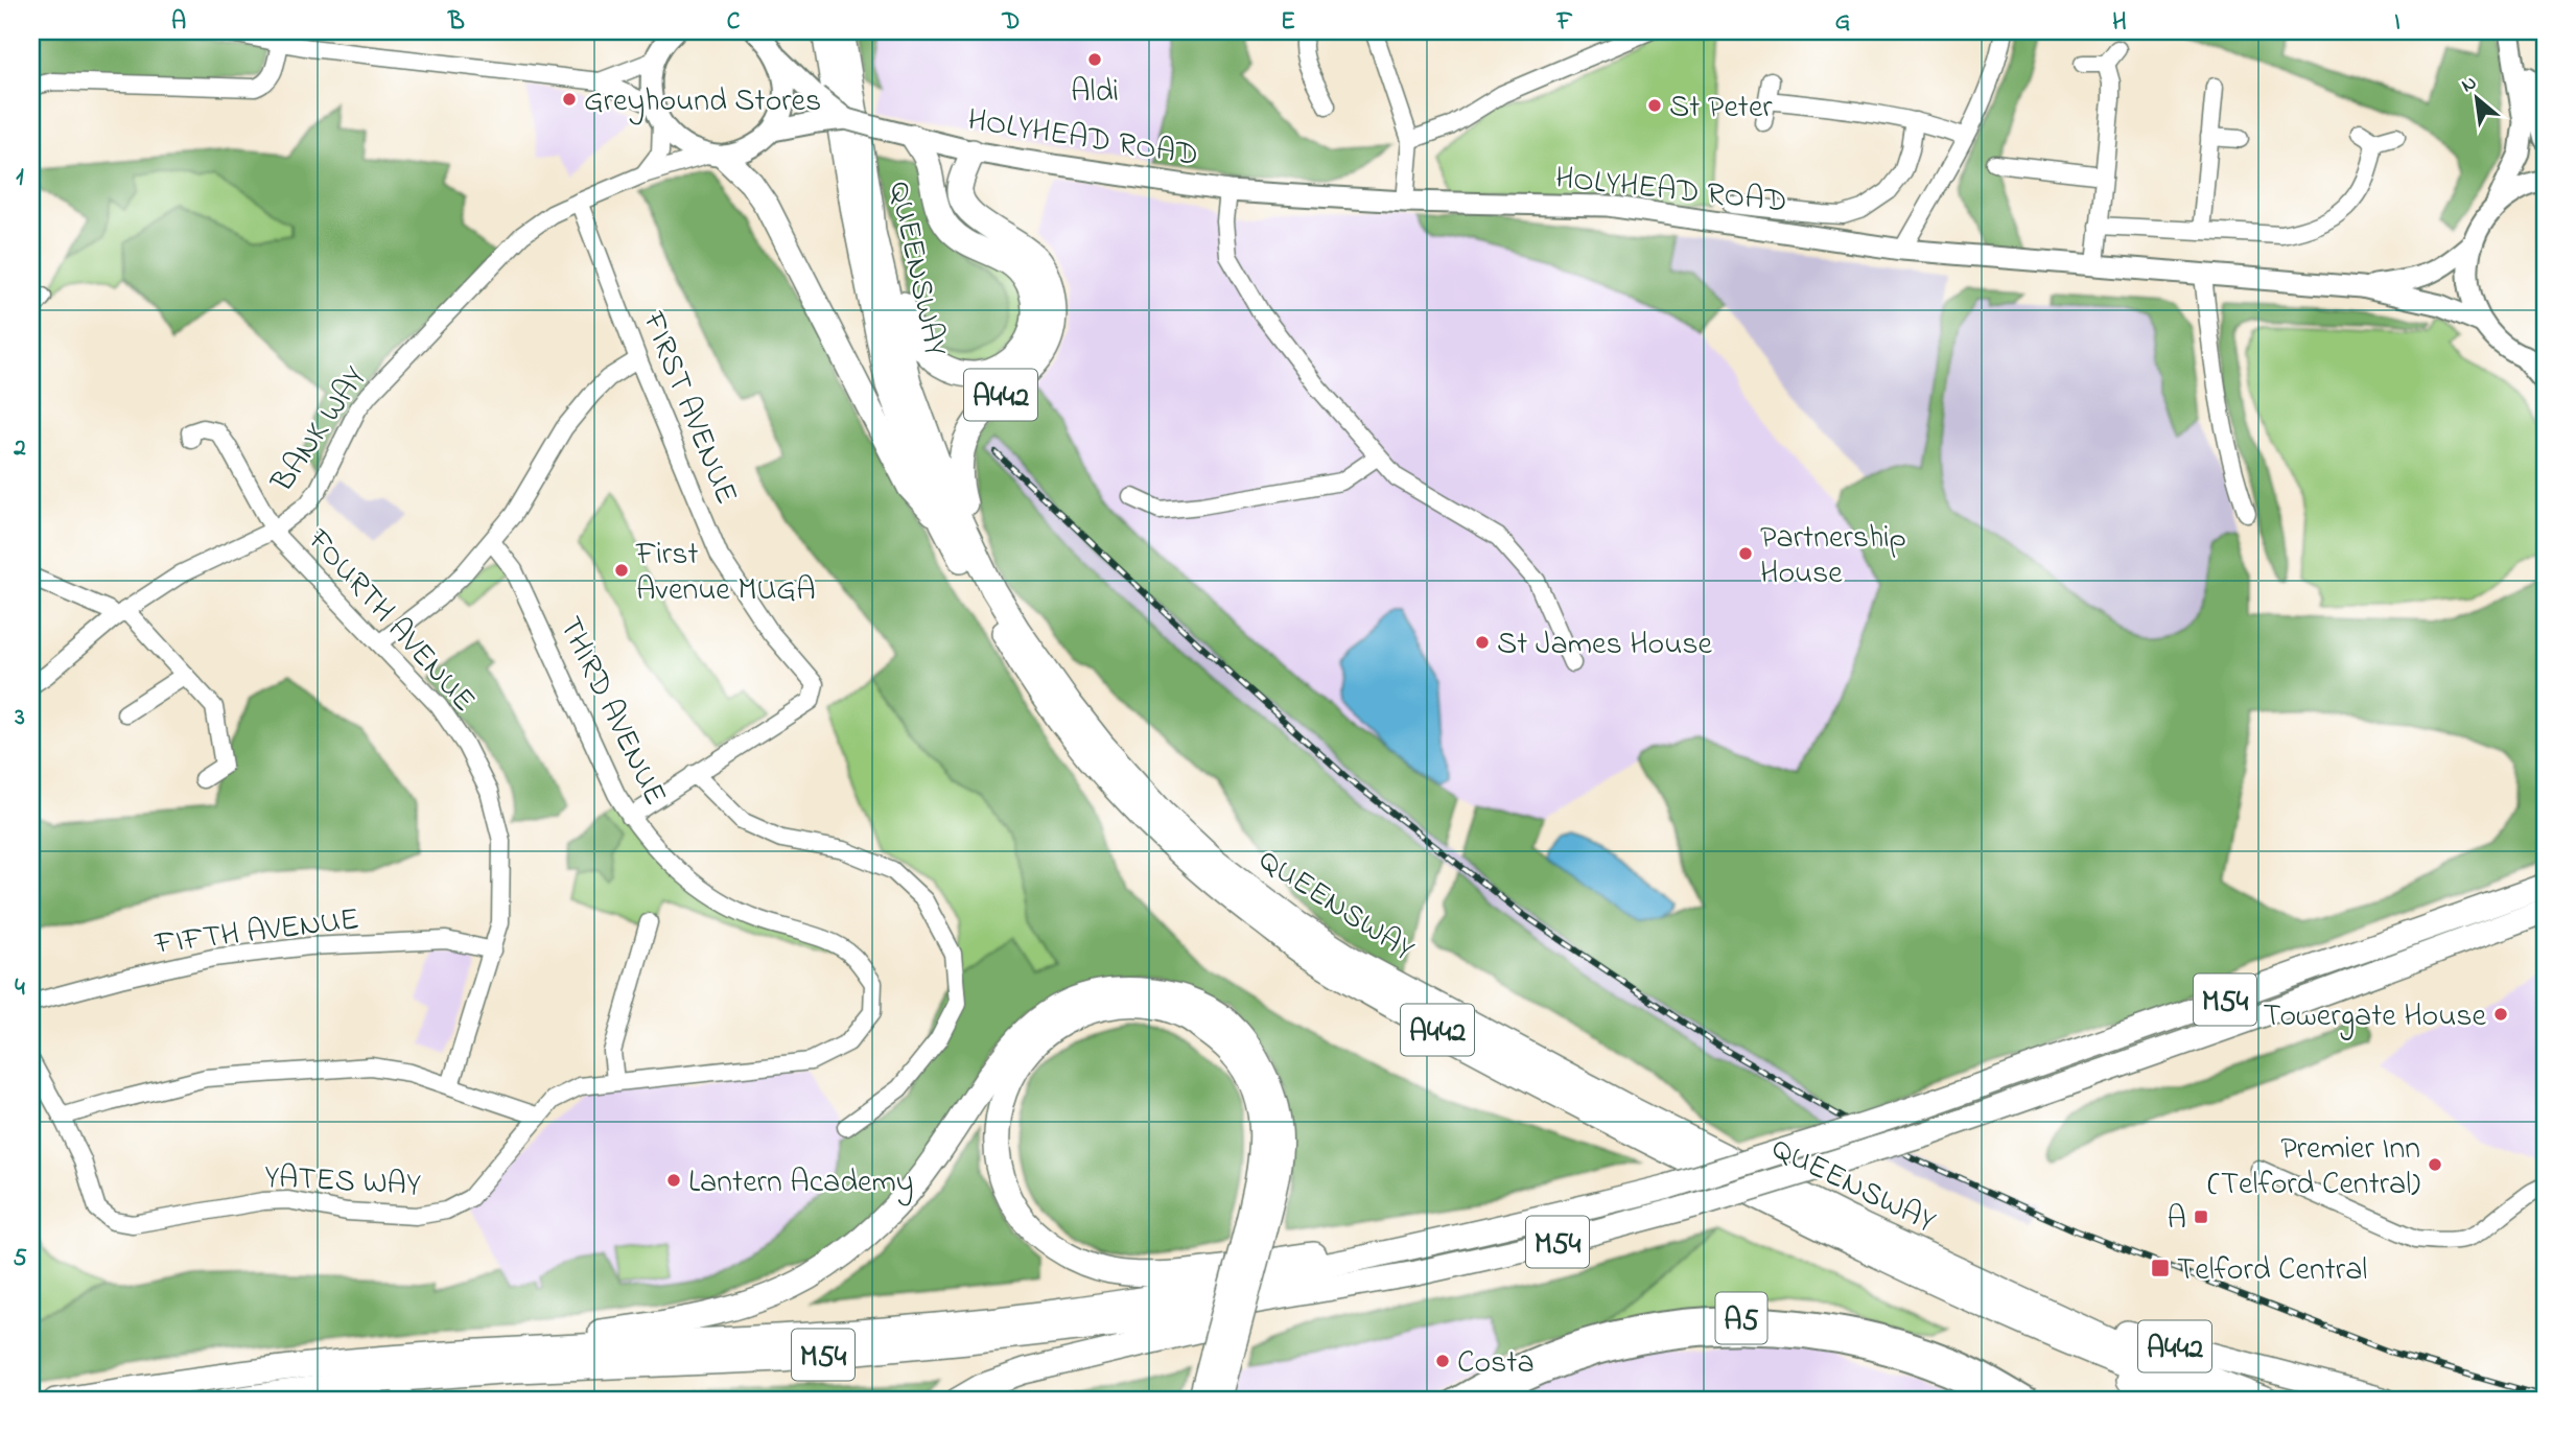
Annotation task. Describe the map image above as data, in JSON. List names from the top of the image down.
{
  "streets": {
    "highway": ["QUEENSWAY", "A442", "M54"],
    "main road": ["HOLYHEAD ROAD", "A5"],
    "street": [
      "FIRST AVENUE",
      "BANK WAY",
      "FOURTH AVENUE",
      "THIRD AVENUE",
      "FIFTH AVENUE",
      "YATES WAY"
    ]
  },
  "crossings": [
    ["HOLYHEAD ROAD", "A442"],
    ["QUEENSWAY", "A442"],
    ["A442", "BANK WAY"],
    ["FIRST AVENUE", "BANK WAY"],
    ["FIRST AVENUE", "THIRD AVENUE"],
    ["BANK WAY", "FOURTH AVENUE"],
    ["FOURTH AVENUE", "FIFTH AVENUE"],
    ["THIRD AVENUE", "YATES WAY"]
  ],
  "places": {
    "other": [
      "Aldi",
      "Greyhound Stores",
      "St Peter",
      "Partnership House",
      "First Avenue MUGA",
      "St James House",
      "Towergate House",
      "Premier Inn (Telford Central)",
      "Lantern Academy",
      "Costa"
    ],
    "transit": ["A", "Telford Central"]
  },
  "north": "top left",
  "grid": {
    "columns": [
      "A",
      "B",
      "C",
      "D",
      "E",
      "F",
      "G",
      "H",
      "I"
    ],
    "rows": [
      "1",
      "2",
      "3",
      "4",
      "5"
    ]
  }
}
